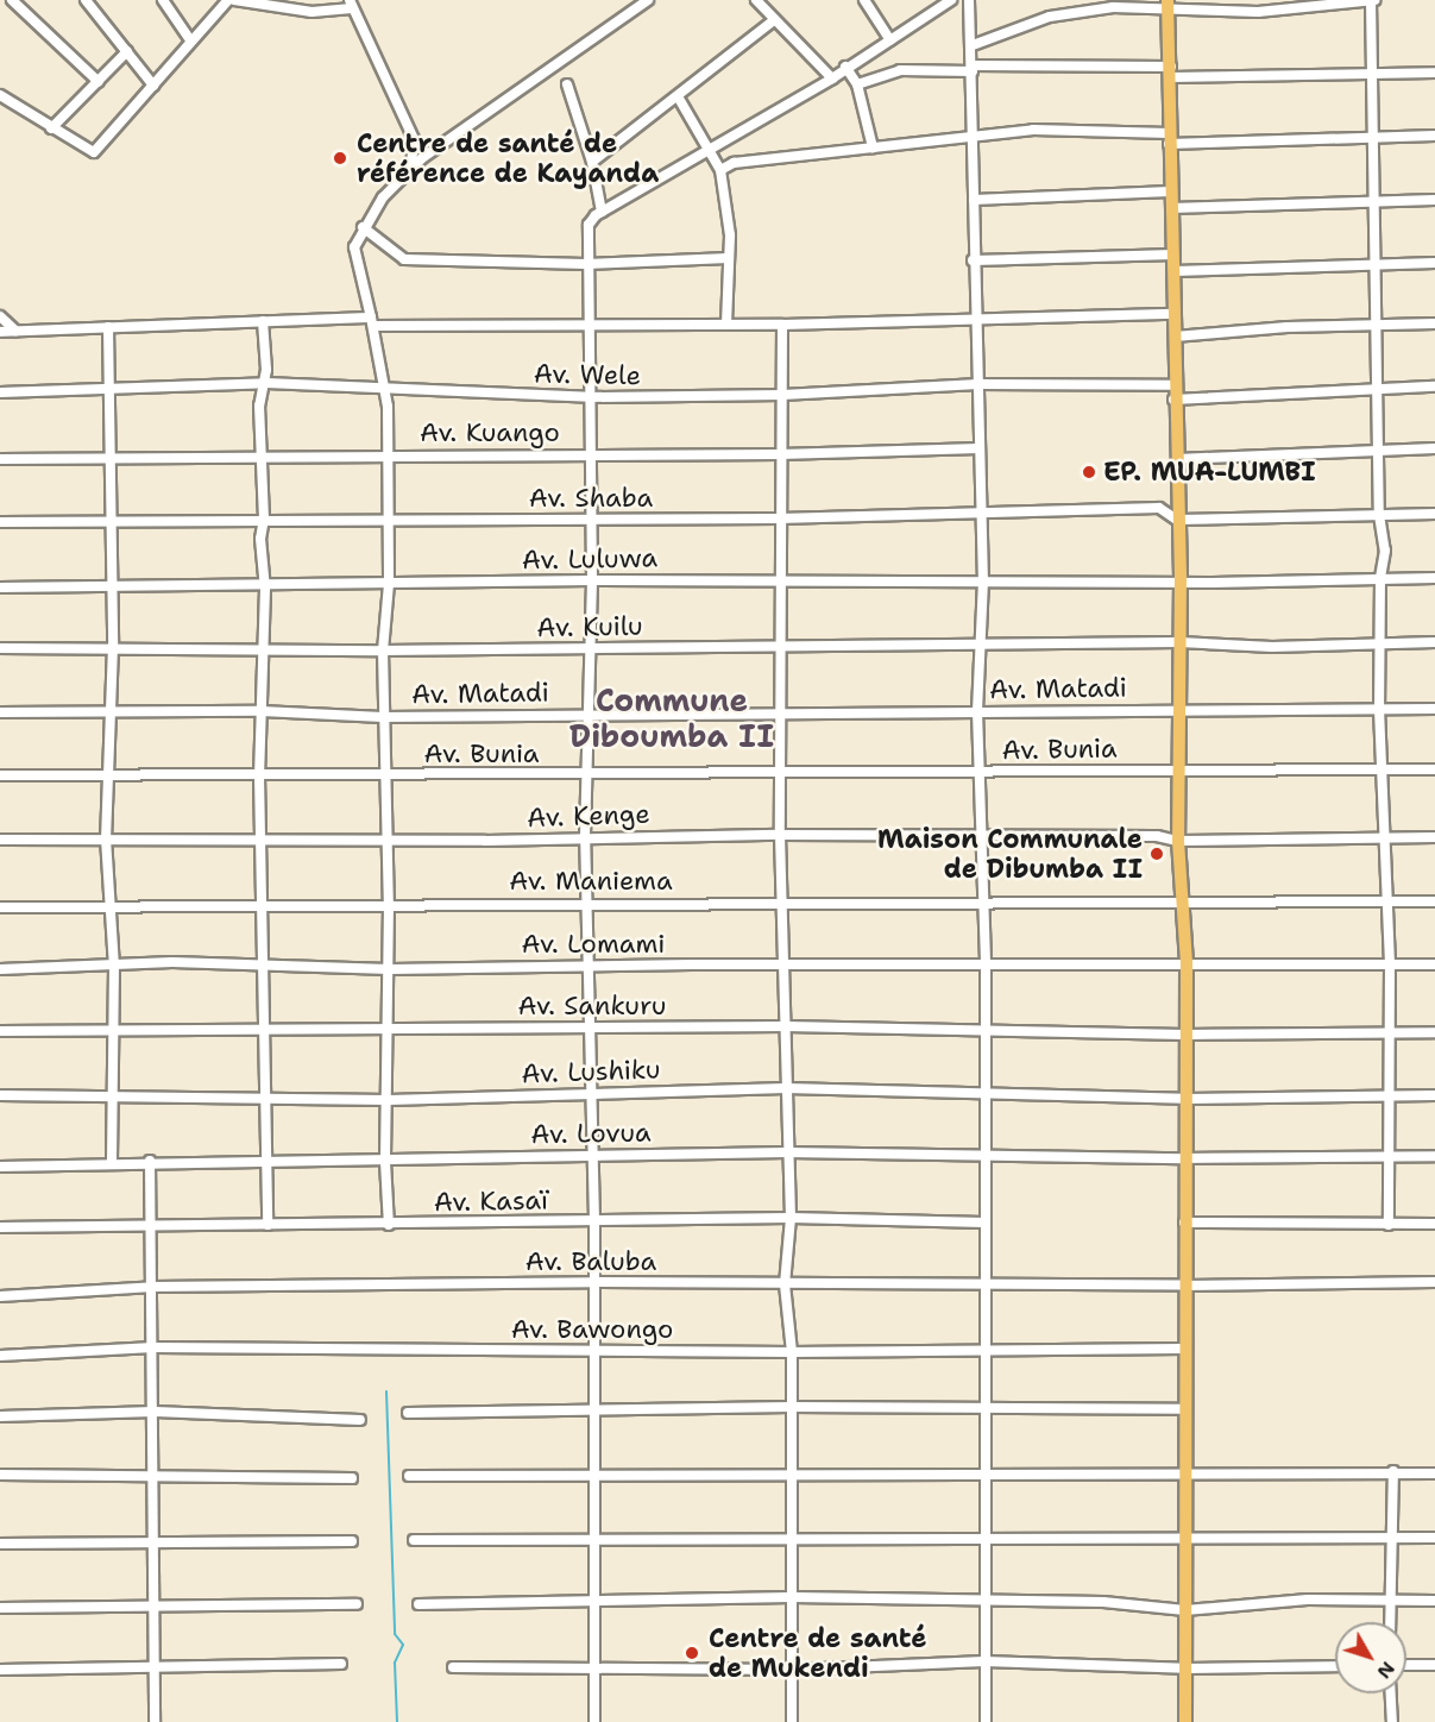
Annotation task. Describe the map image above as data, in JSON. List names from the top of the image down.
{
  "streets": {
    "street": [
      "Av. Wele",
      "Av. Kuango",
      "Av. Shaba",
      "Av. Luluwa",
      "Av. Kuilu",
      "Av. Matadi",
      "Av. Bunia",
      "Av. Kenge",
      "Av. Maniema",
      "Av. Lomami",
      "Av. Sankuru",
      "Av. Lushiku",
      "Av. Lovua",
      "Av. Kasaï",
      "Av. Baluba",
      "Av. Bawongo"
    ]
  },
  "districts": ["Commune Diboumba II"],
  "places": [
    "Centre de santé de référence de Kayanda",
    "EP. MUA-LUMBI",
    "Maison Communale de Dibumba II",
    "Centre de santé de Mukendi"
  ],
  "north": "bottom right"
}
